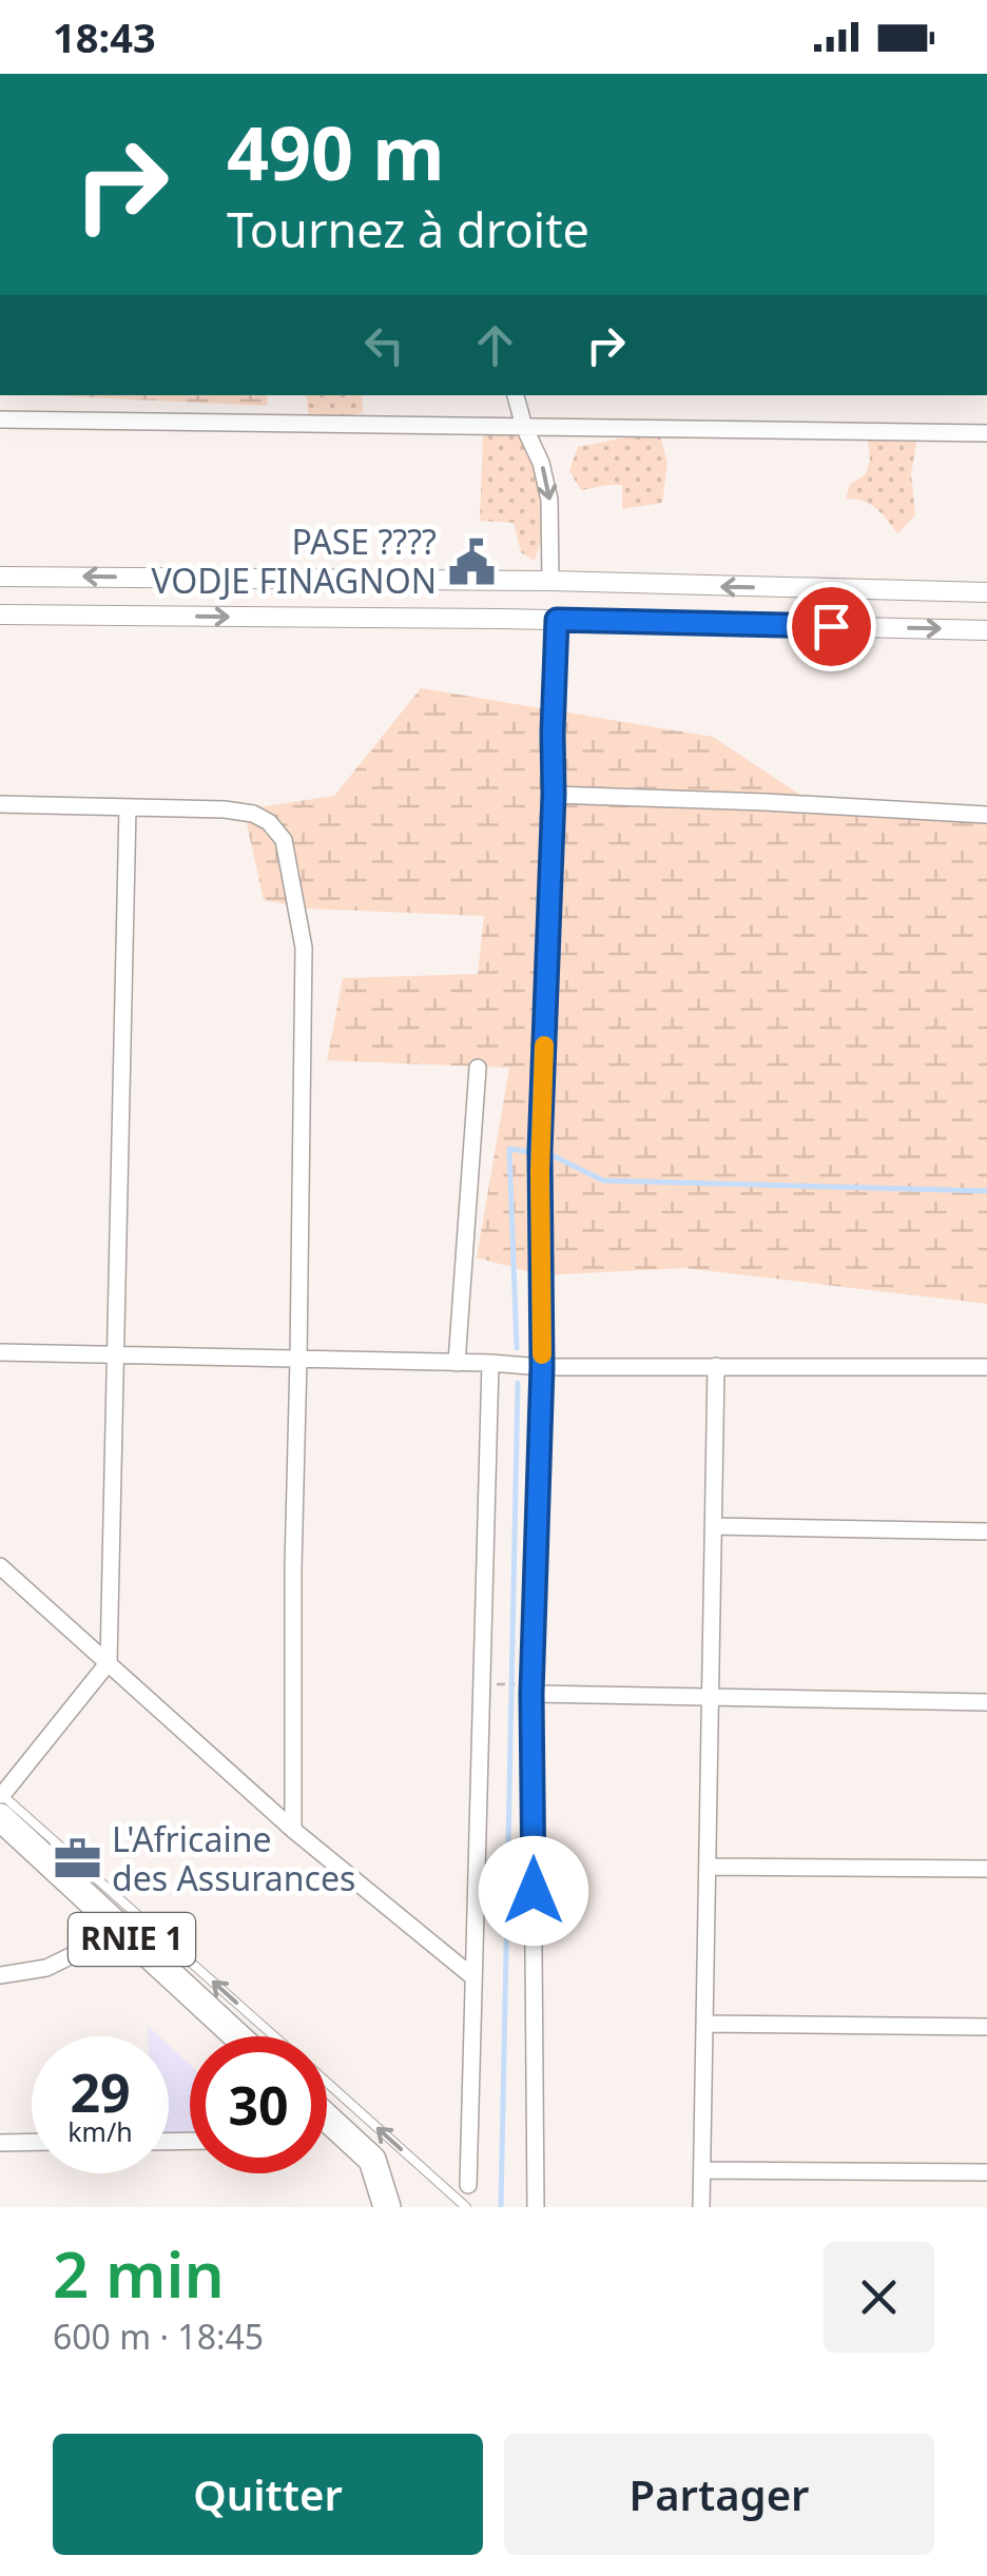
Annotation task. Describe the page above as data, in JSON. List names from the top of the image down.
{
  "streets": {
    "highway": ["RNIE 1"]
  },
  "places": {
    "public building": ["PASE ???? VODJE FINAGNON"],
    "office": ["L'Africaine des Assurances"]
  },
  "page": {
    "status": "18:43",
    "turn": ["490 m", "Tournez à droite"],
    "speed": "29 km/h",
    "limit": "30",
    "heading": ["2 min", "600 m · 18:45"],
    "buttons": ["Quitter", "Partager"]
  }
}
